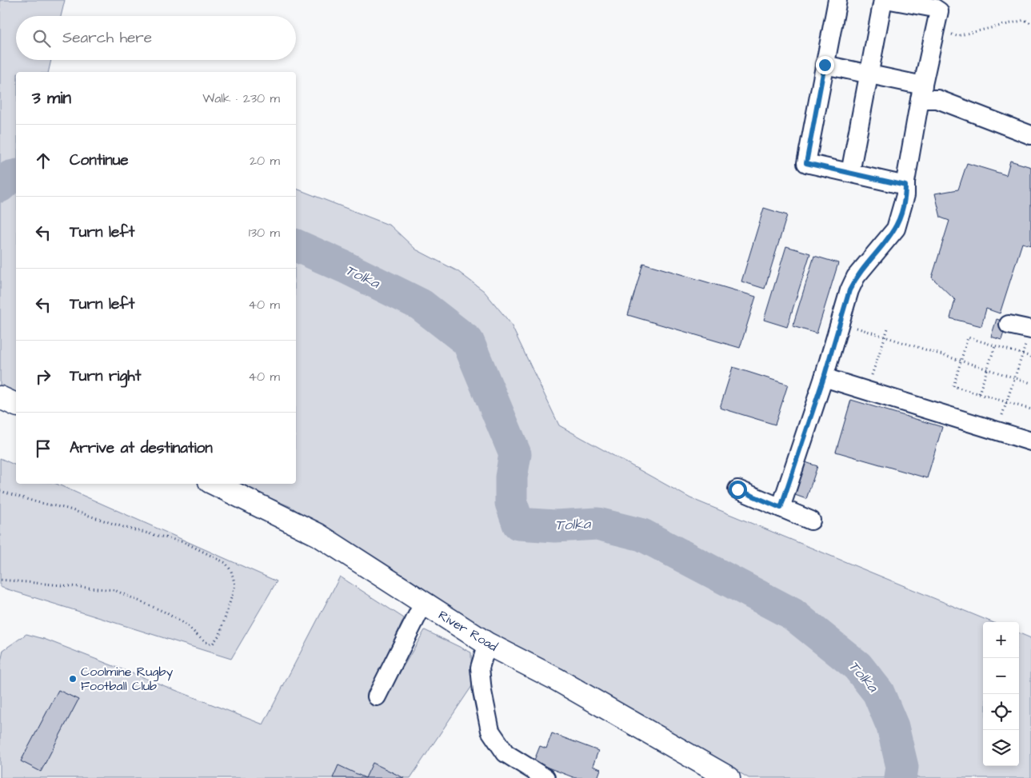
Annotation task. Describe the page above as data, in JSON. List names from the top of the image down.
{
  "streets": {
    "main road": ["River Road"]
  },
  "water": ["Tolka"],
  "places": ["Coolmine Rugby Football Club"],
  "page": {
    "search": "Search here",
    "heading": ["3 min", "Walk · 230 m"],
    "list": [
      ["Continue", "20 m"],
      ["Turn left", "130 m"],
      ["Turn left", "40 m"],
      ["Turn right", "40 m"],
      "Arrive at destination"
    ],
    "map_buttons": ["+", "−"]
  }
}
